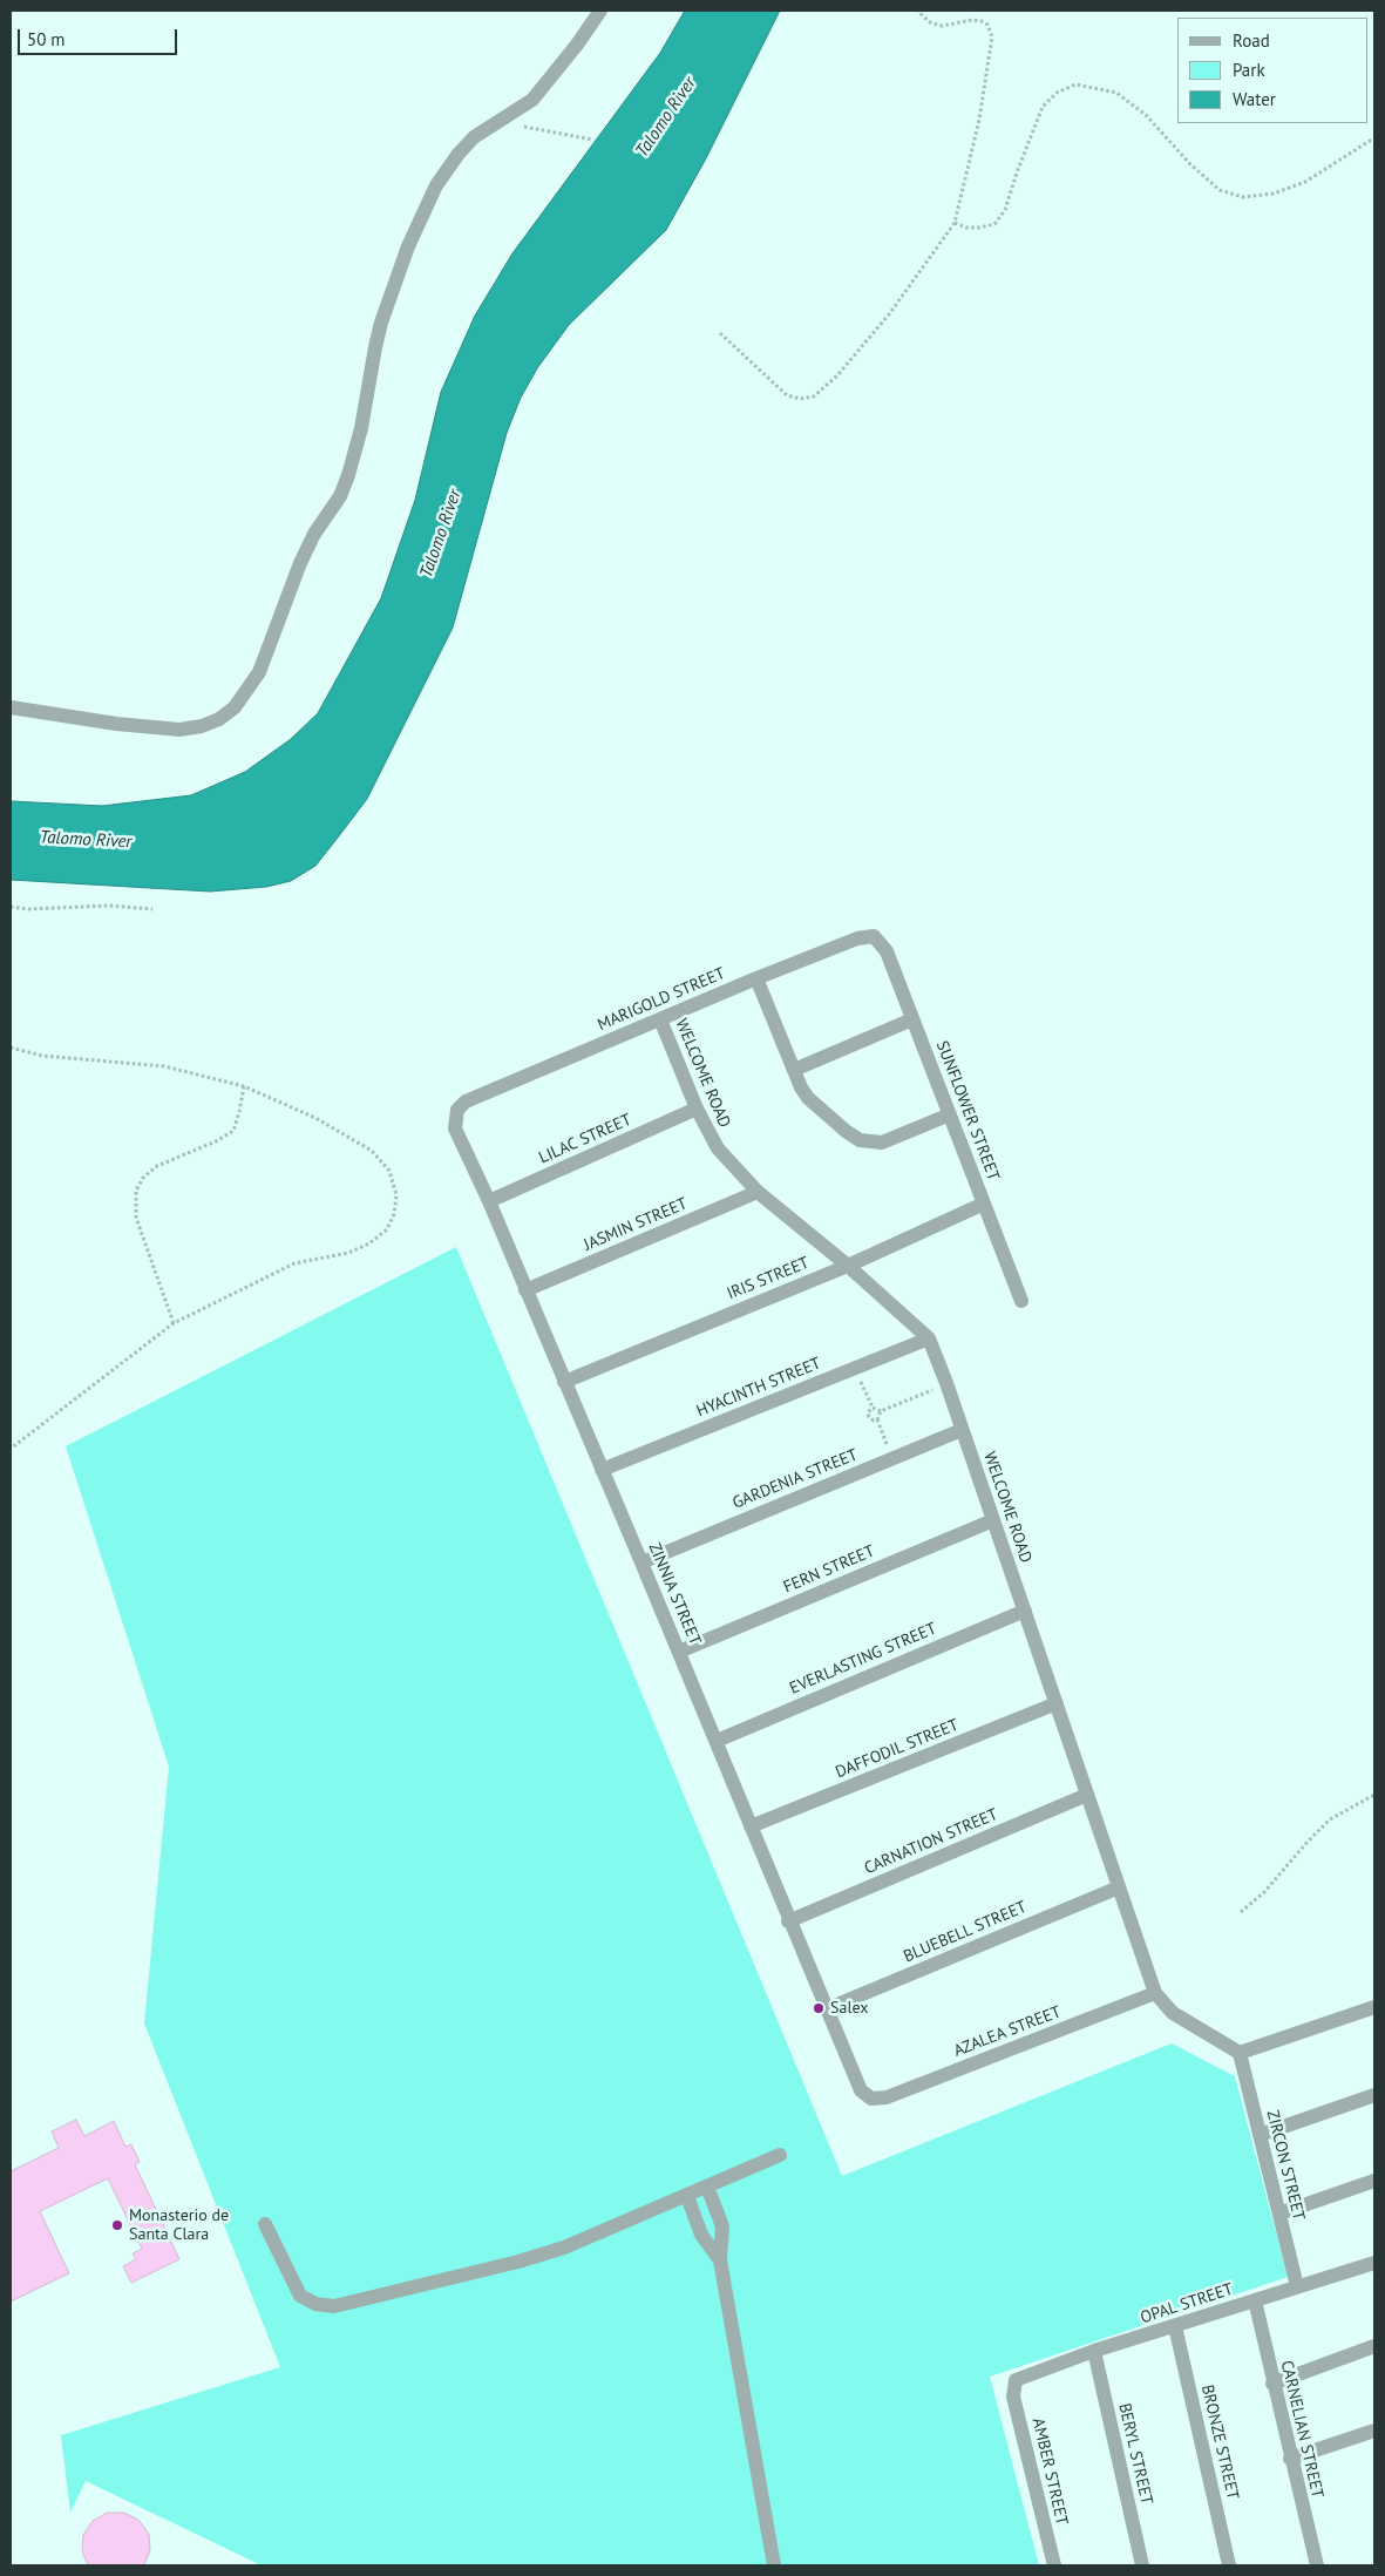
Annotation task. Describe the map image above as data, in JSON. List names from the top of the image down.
{
  "streets": {
    "street": [
      "MARIGOLD STREET",
      "WELCOME ROAD",
      "SUNFLOWER STREET",
      "LILAC STREET",
      "JASMIN STREET",
      "IRIS STREET",
      "HYACINTH STREET",
      "GARDENIA STREET",
      "FERN STREET",
      "ZINNIA STREET",
      "EVERLASTING STREET",
      "DAFFODIL STREET",
      "CARNATION STREET",
      "BLUEBELL STREET",
      "AZALEA STREET",
      "ZIRCON STREET",
      "OPAL STREET",
      "CARNELIAN STREET",
      "BRONZE STREET",
      "BERYL STREET",
      "AMBER STREET"
    ]
  },
  "crossings": [
    ["MARIGOLD STREET", "WELCOME ROAD"],
    ["MARIGOLD STREET", "SUNFLOWER STREET"],
    ["MARIGOLD STREET", "ZINNIA STREET"],
    ["WELCOME ROAD", "LILAC STREET"],
    ["WELCOME ROAD", "JASMIN STREET"],
    ["WELCOME ROAD", "IRIS STREET"],
    ["WELCOME ROAD", "HYACINTH STREET"],
    ["WELCOME ROAD", "GARDENIA STREET"],
    ["WELCOME ROAD", "FERN STREET"],
    ["WELCOME ROAD", "EVERLASTING STREET"],
    ["WELCOME ROAD", "DAFFODIL STREET"],
    ["WELCOME ROAD", "CARNATION STREET"],
    ["WELCOME ROAD", "BLUEBELL STREET"],
    ["WELCOME ROAD", "AZALEA STREET"],
    ["WELCOME ROAD", "ZIRCON STREET"],
    ["SUNFLOWER STREET", "IRIS STREET"],
    ["LILAC STREET", "ZINNIA STREET"],
    ["JASMIN STREET", "ZINNIA STREET"],
    ["IRIS STREET", "ZINNIA STREET"],
    ["HYACINTH STREET", "ZINNIA STREET"],
    ["GARDENIA STREET", "ZINNIA STREET"],
    ["FERN STREET", "ZINNIA STREET"],
    ["ZINNIA STREET", "EVERLASTING STREET"],
    ["ZINNIA STREET", "DAFFODIL STREET"],
    ["ZINNIA STREET", "CARNATION STREET"],
    ["ZINNIA STREET", "BLUEBELL STREET"],
    ["ZINNIA STREET", "AZALEA STREET"],
    ["ZIRCON STREET", "OPAL STREET"],
    ["OPAL STREET", "CARNELIAN STREET"],
    ["OPAL STREET", "BRONZE STREET"],
    ["OPAL STREET", "BERYL STREET"],
    ["OPAL STREET", "AMBER STREET"]
  ],
  "water": ["Talomo River"],
  "places": ["Salex", "Monasterio de Santa Clara"],
  "legend": ["Road", "Park", "Water"],
  "scale_bar": "50 m"
}
